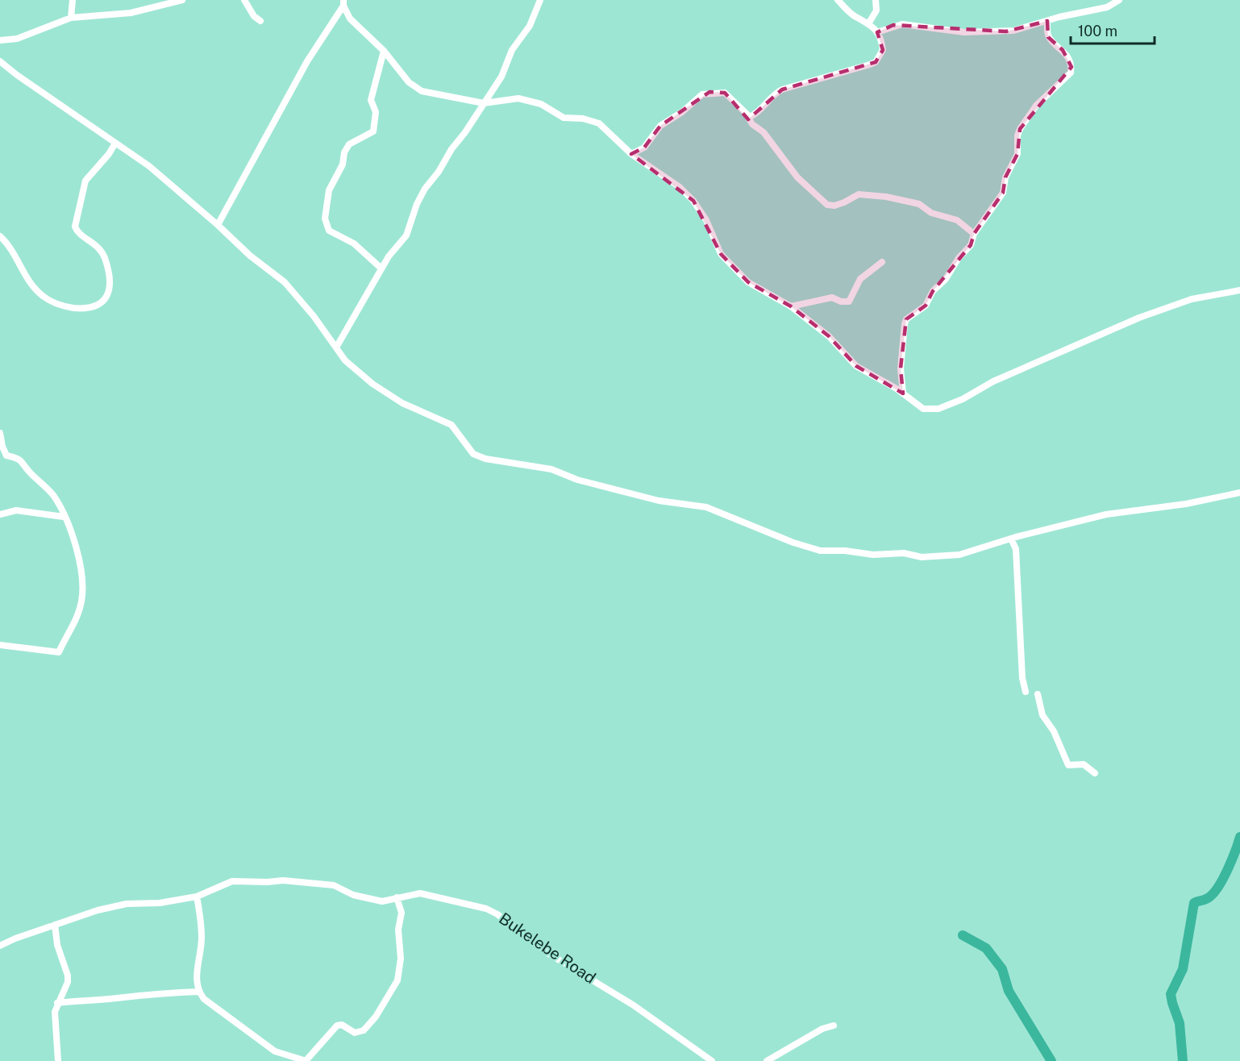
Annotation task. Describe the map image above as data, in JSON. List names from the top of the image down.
{
  "streets": {
    "street": ["Bukelebe Road"]
  },
  "scale_bar": "100 m"
}
